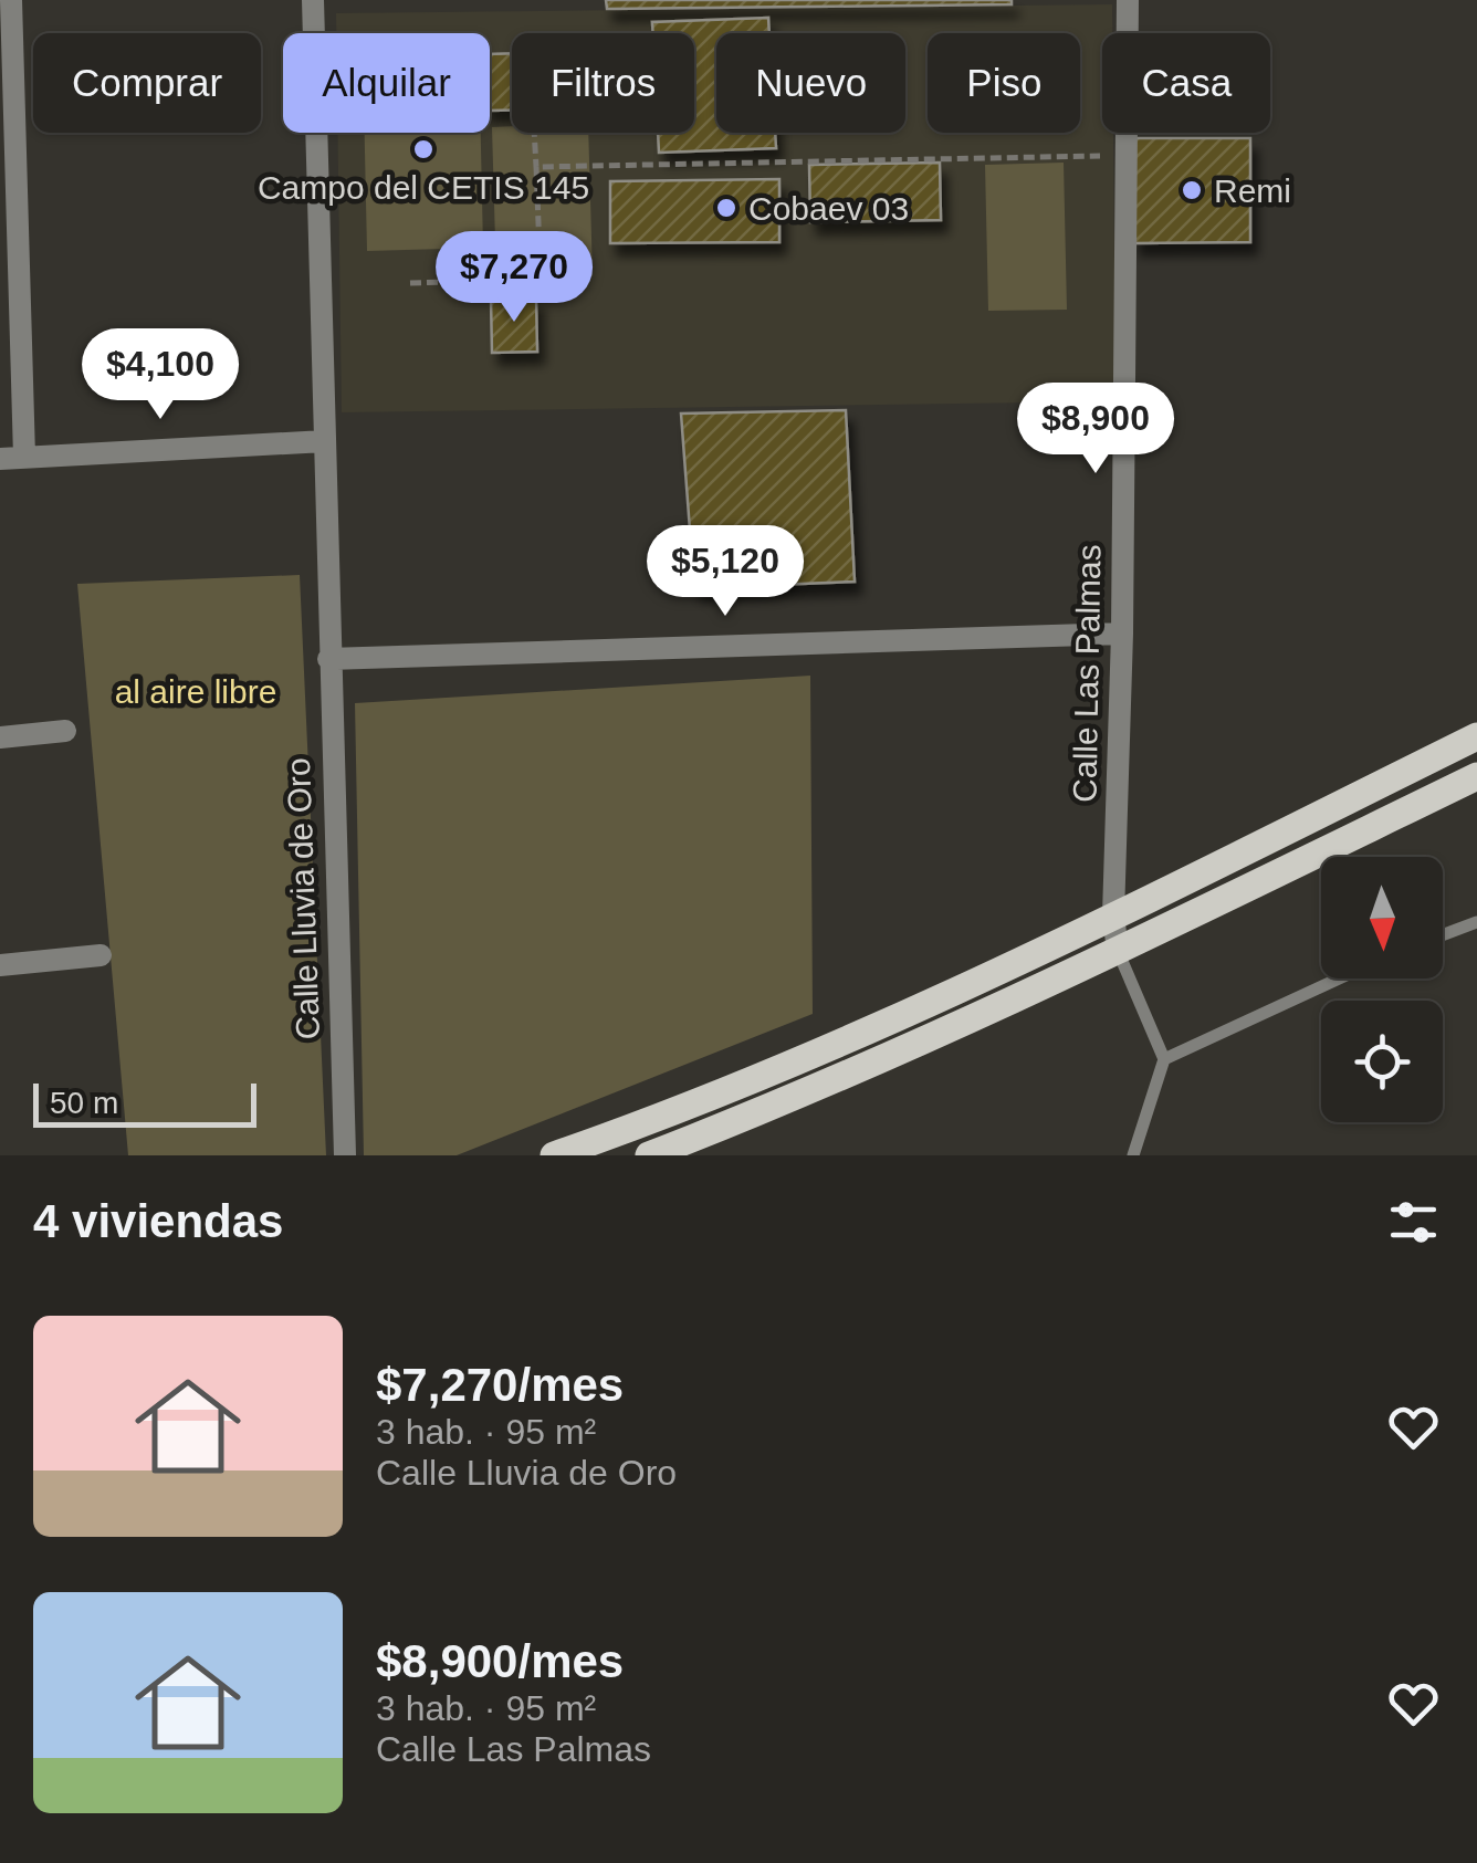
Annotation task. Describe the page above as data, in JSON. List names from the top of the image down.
{
  "streets": {
    "street": ["Calle Las Palmas", "Calle Lluvia de Oro"]
  },
  "parks": ["al aire libre"],
  "places": ["Campo del CETIS 145", "Remi", "Cobaev 03"],
  "scale_bar": "50 m",
  "north": "bottom",
  "page": {
    "chip": [
      "Comprar",
      "Alquilar",
      "Filtros",
      "Nuevo",
      "Piso",
      "Casa"
    ],
    "price": [
      "$7,270",
      "$4,100",
      "$8,900",
      "$5,120"
    ],
    "scale": "50 m",
    "heading": "4 viviendas",
    "list": [
      {
        "name": "$7,270/mes",
        "note": "3 hab. · 95 m² · Calle Lluvia de Oro"
      },
      {
        "name": "$8,900/mes",
        "note": "3 hab. · 95 m² · Calle Las Palmas"
      }
    ]
  }
}
